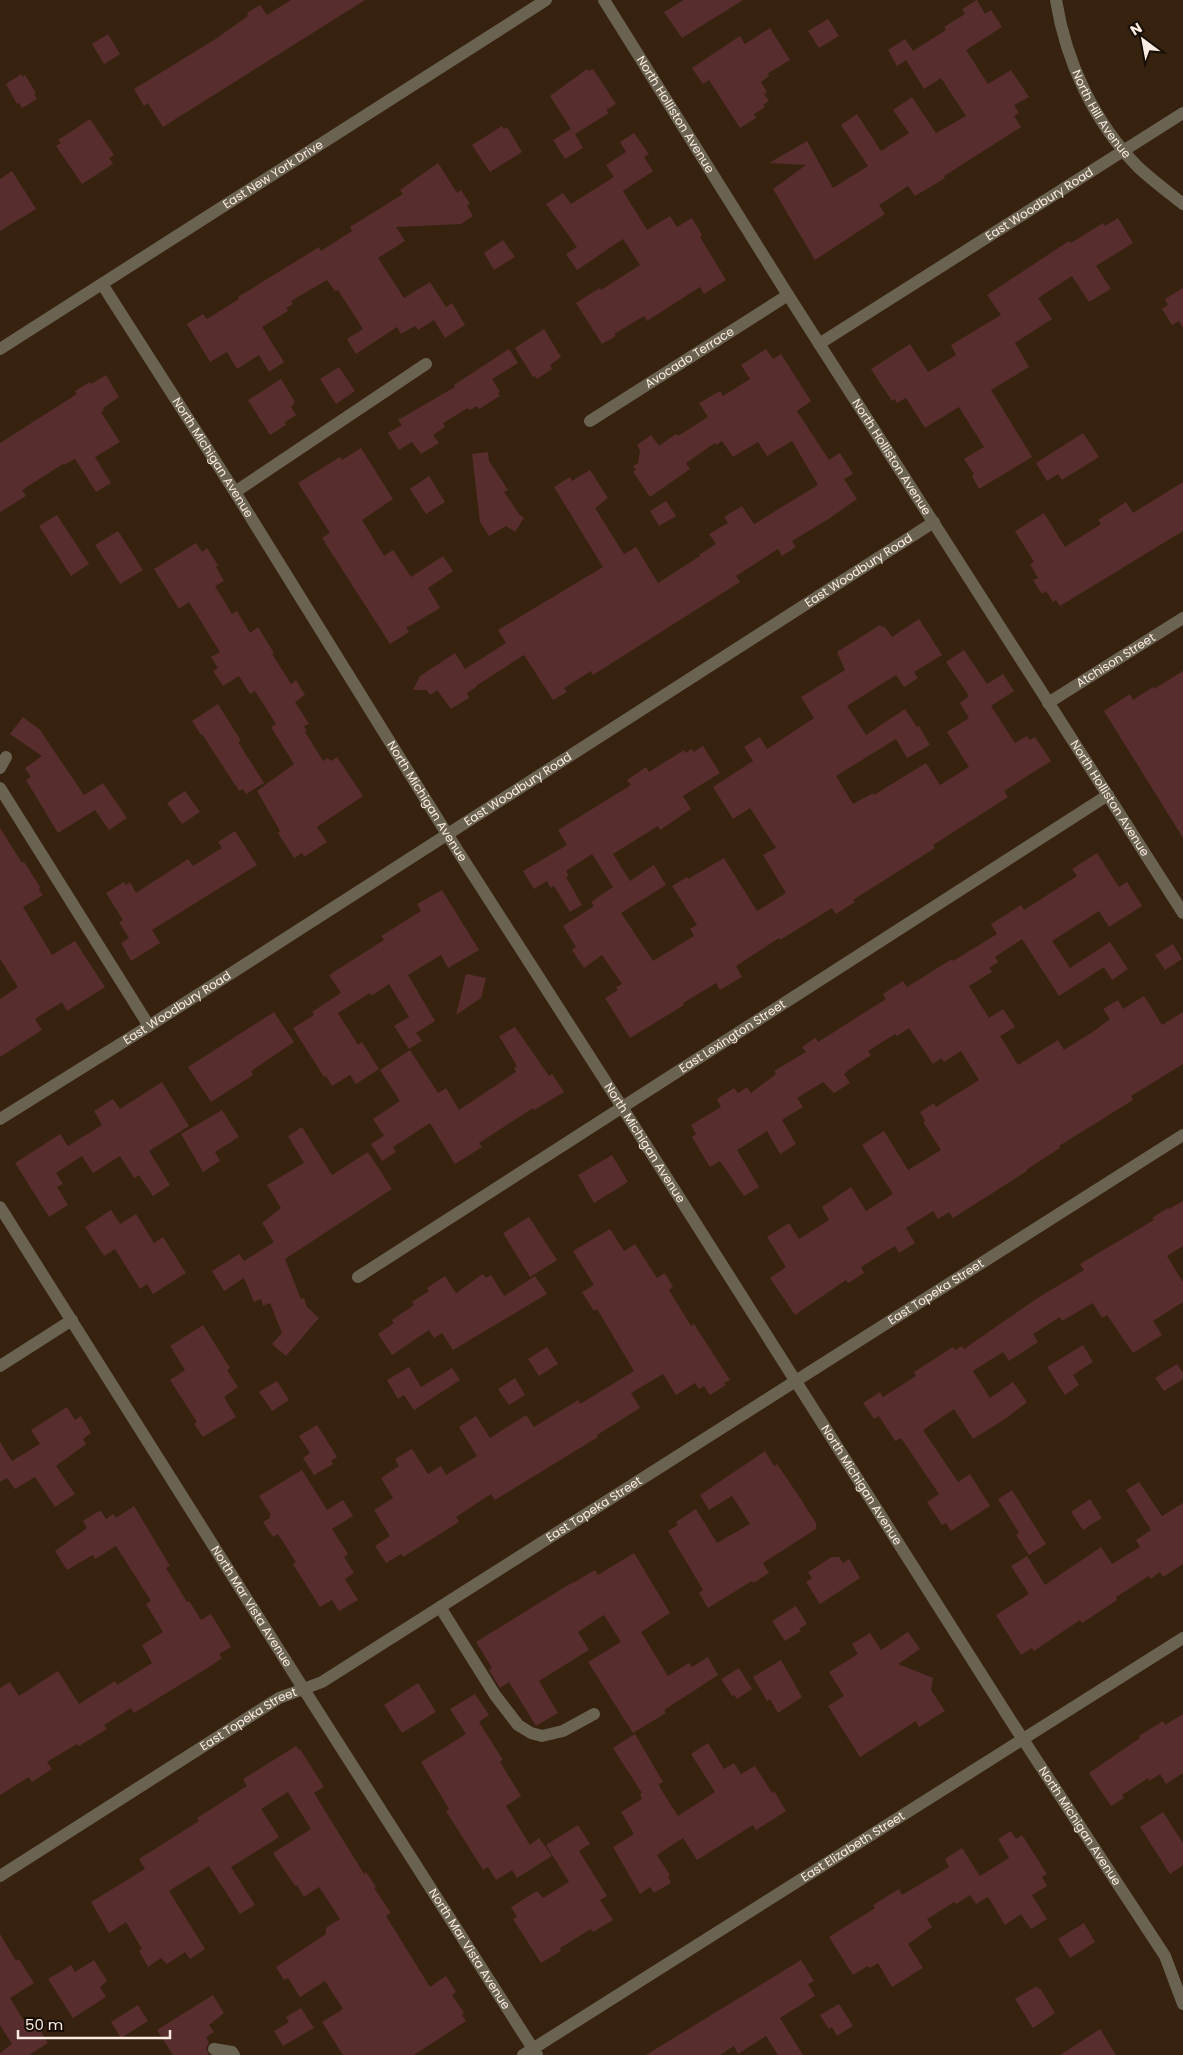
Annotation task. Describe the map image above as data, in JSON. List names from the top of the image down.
{
  "streets": {
    "street": [
      "North Hill Avenue",
      "North Holliston Avenue",
      "East New York Drive",
      "East Woodbury Road",
      "Avocado Terrace",
      "North Michigan Avenue",
      "Atchison Street",
      "East Lexington Street",
      "East Topeka Street",
      "North Mar Vista Avenue",
      "East Elizabeth Street"
    ]
  },
  "crossings": [
    ["North Hill Avenue", "East Woodbury Road"],
    ["North Holliston Avenue", "East Woodbury Road"],
    ["North Holliston Avenue", "Avocado Terrace"],
    ["North Holliston Avenue", "Atchison Street"],
    ["North Holliston Avenue", "East Lexington Street"],
    ["East New York Drive", "North Michigan Avenue"],
    ["East Woodbury Road", "North Michigan Avenue"],
    ["North Michigan Avenue", "East Lexington Street"],
    ["North Michigan Avenue", "East Topeka Street"],
    ["North Michigan Avenue", "East Elizabeth Street"],
    ["East Topeka Street", "North Mar Vista Avenue"],
    ["North Mar Vista Avenue", "East Elizabeth Street"]
  ],
  "scale_bar": "50 m",
  "north": "top left"
}
